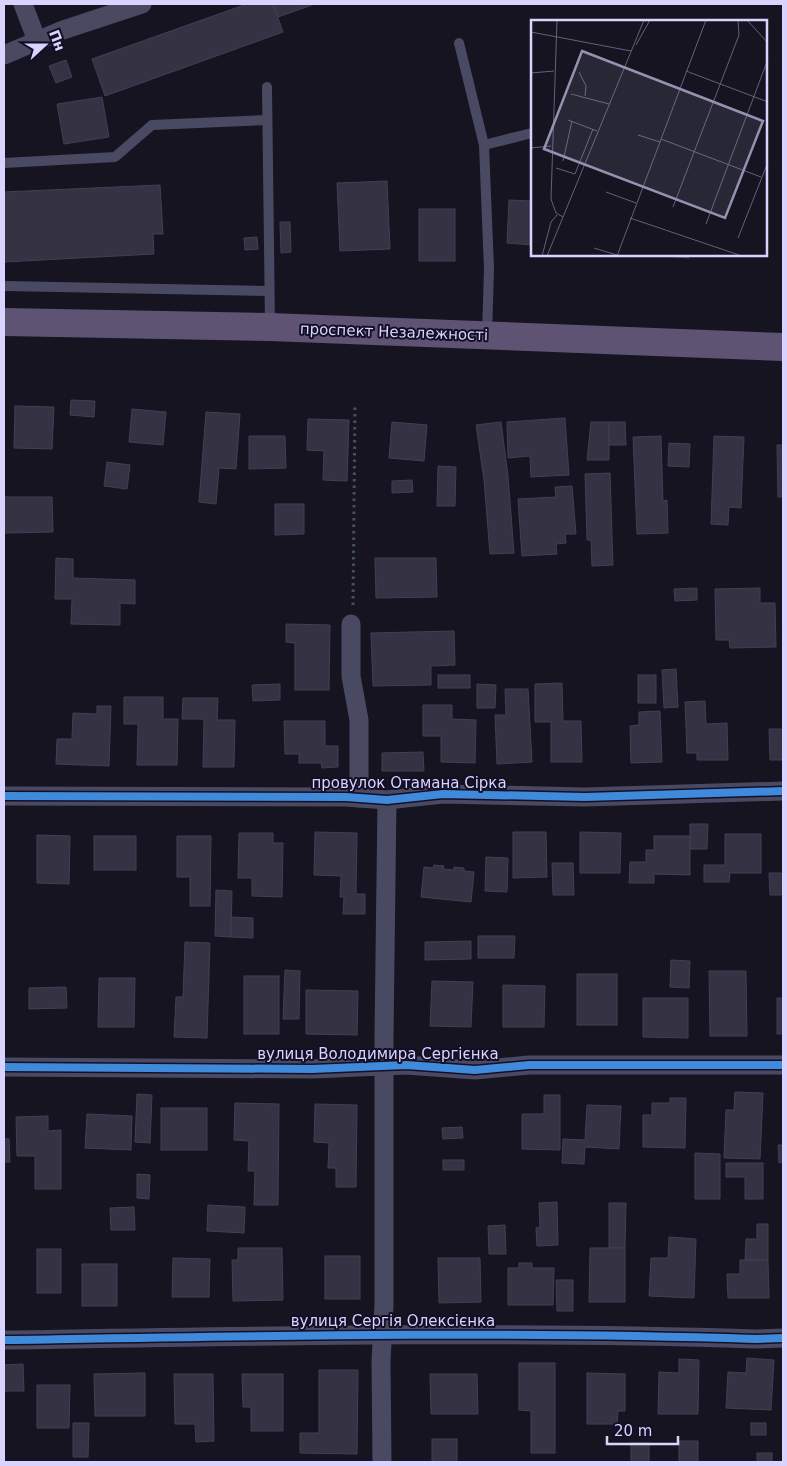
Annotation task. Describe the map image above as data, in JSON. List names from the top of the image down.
{
  "streets": {
    "main road": ["проспект Незалежності"],
    "street": ["провулок Отамана Сірка", "вулиця Володимира Сергієнка", "вулиця Сергія Олексієнка"]
  },
  "scale_bar": "20 m",
  "north": "right"
}
